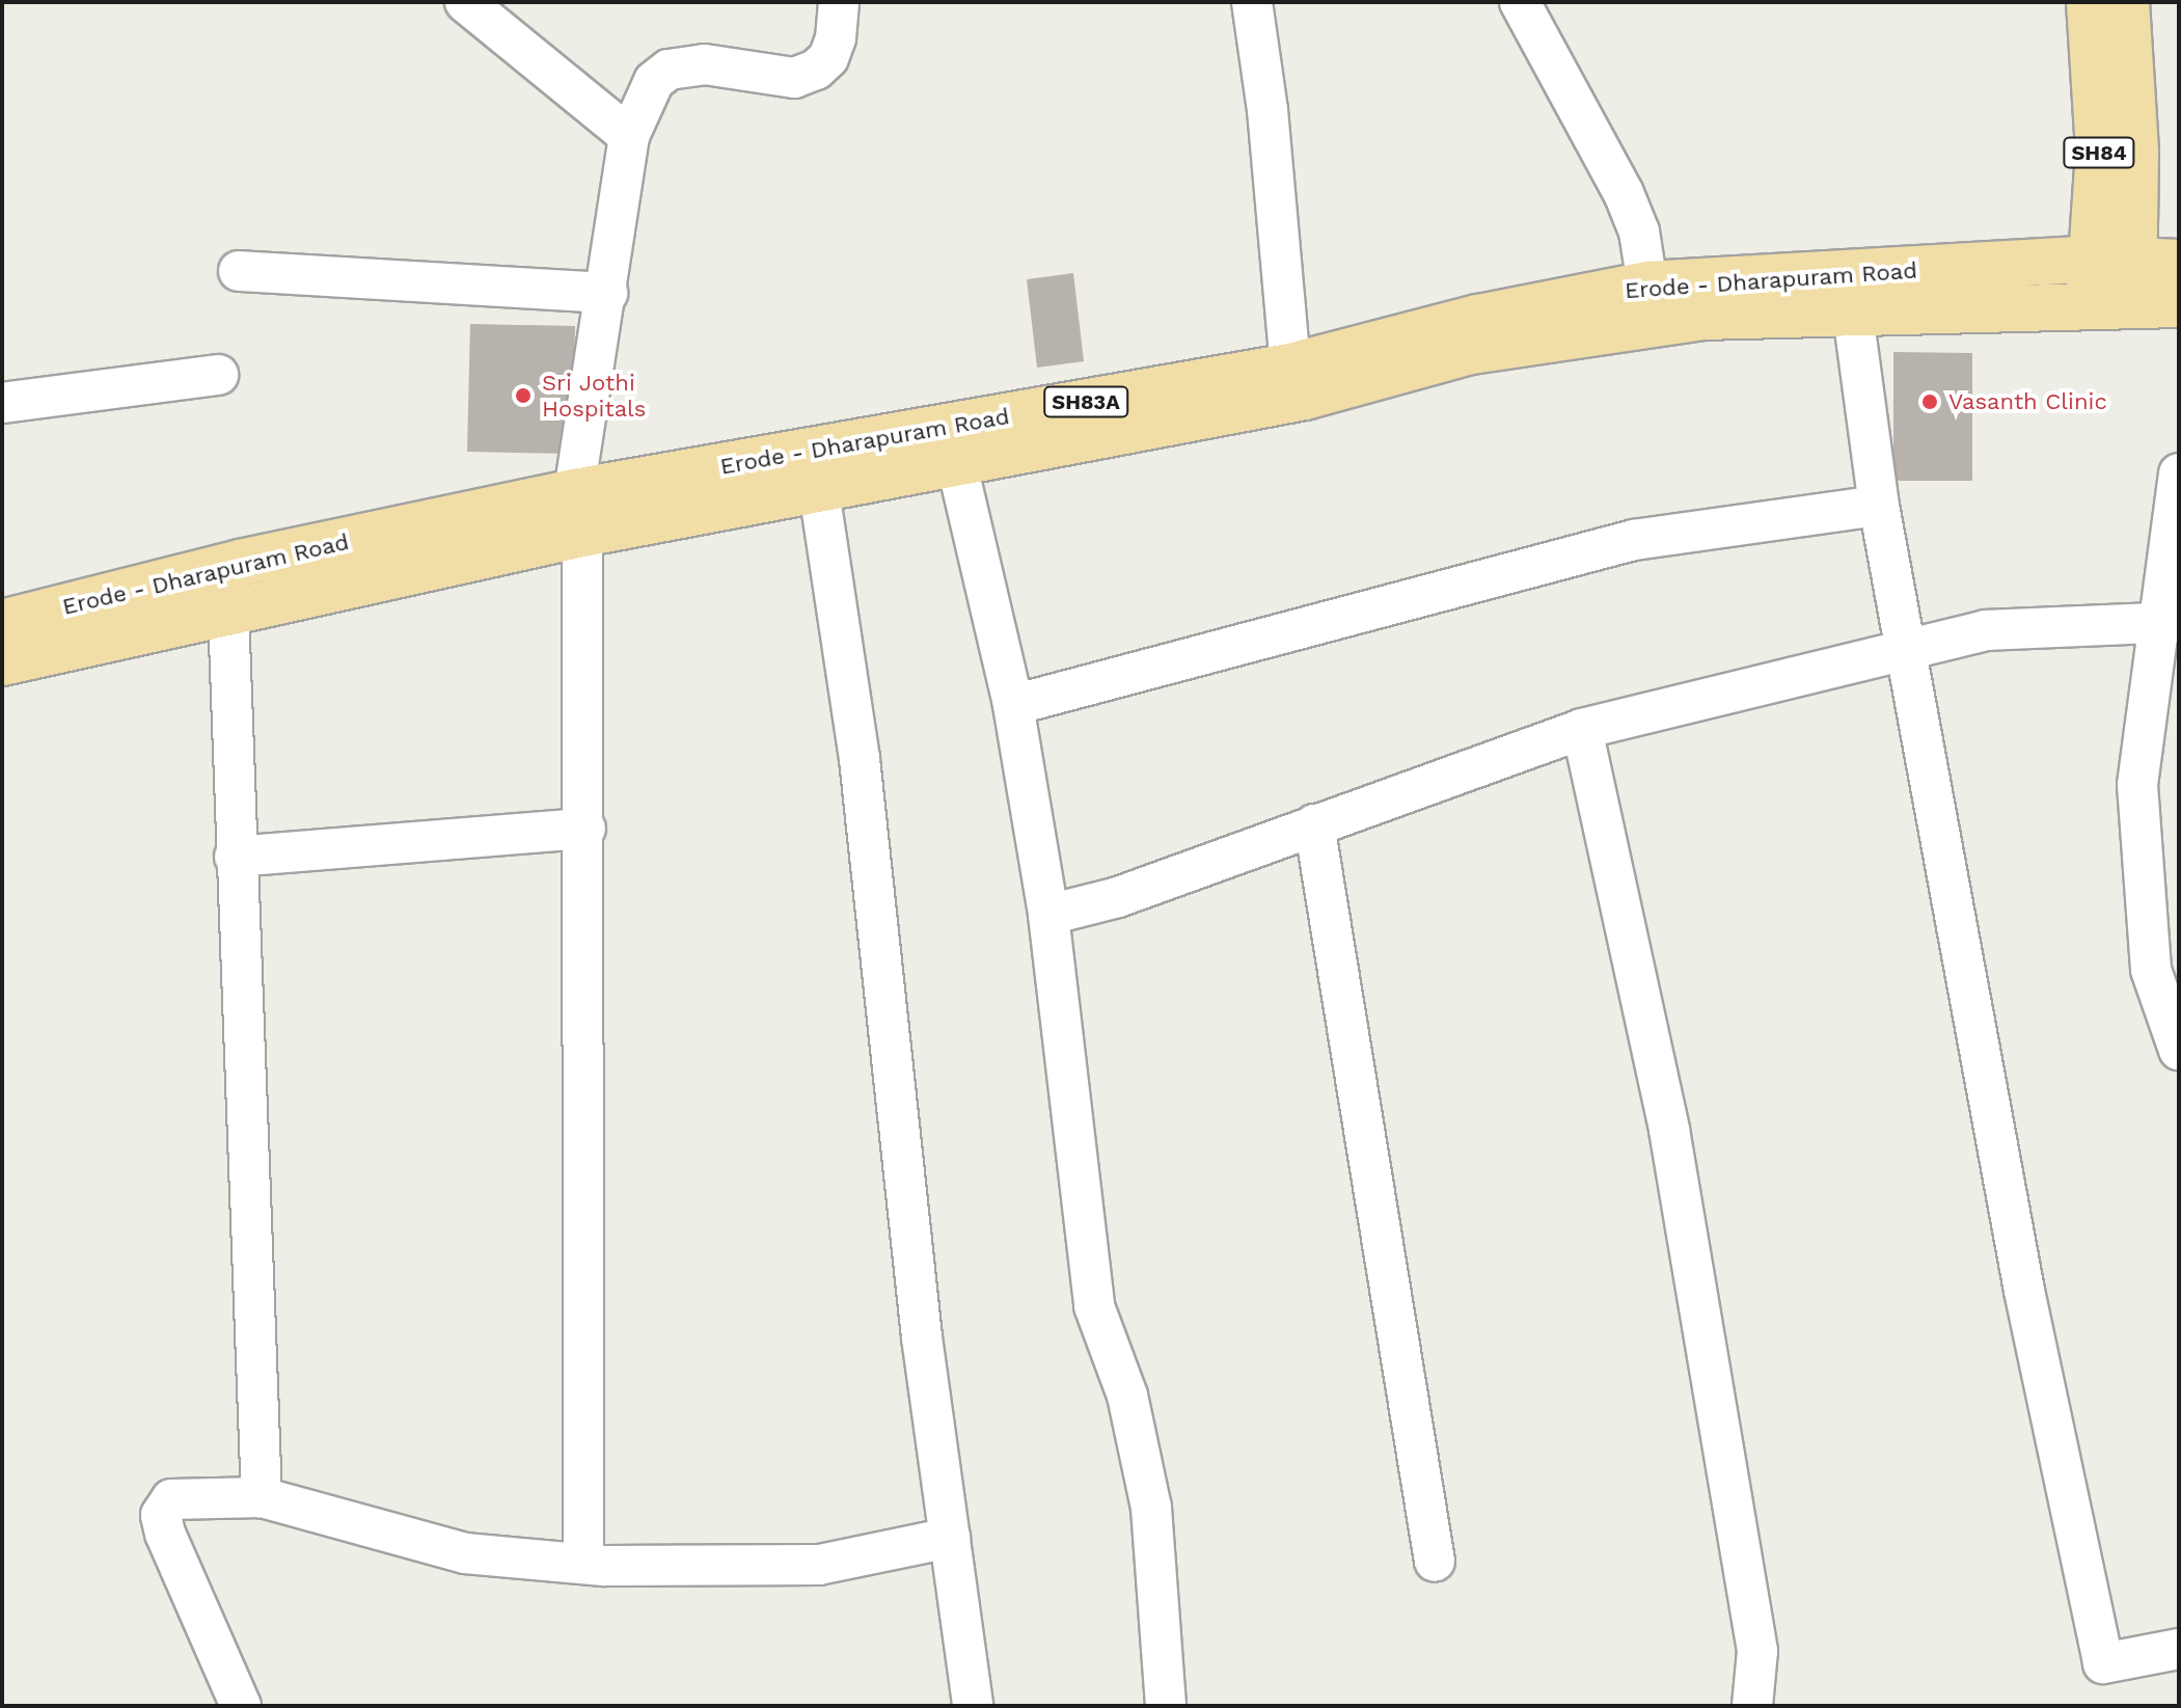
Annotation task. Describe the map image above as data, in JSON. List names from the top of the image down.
{
  "streets": {
    "main road": ["SH84", "Erode - Dharapuram Road", "SH83A"]
  },
  "crossings": [
    ["SH84", "Erode - Dharapuram Road"]
  ],
  "places": ["Sri Jothi Hospitals", "Vasanth Clinic"]
}
